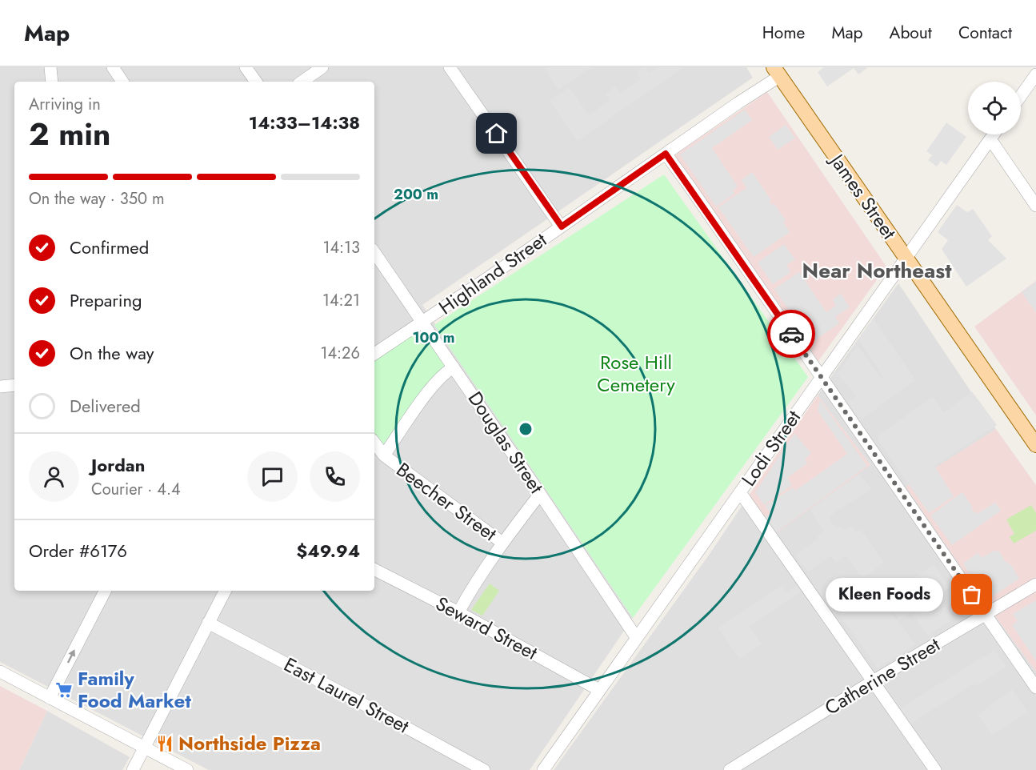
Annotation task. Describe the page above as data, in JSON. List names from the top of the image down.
{
  "streets": {
    "main road": ["James Street"],
    "street": [
      "Highland Street",
      "Douglas Street",
      "Lodi Street",
      "Beecher Street",
      "Seward Street",
      "Catherine Street",
      "East Laurel Street"
    ]
  },
  "crossings": [
    ["James Street", "Highland Street"],
    ["James Street", "Lodi Street"],
    ["Highland Street", "Douglas Street"],
    ["Douglas Street", "Lodi Street"],
    ["Lodi Street", "Seward Street"]
  ],
  "districts": ["Near Northeast"],
  "parks": ["Rose Hill Cemetery"],
  "places": {
    "other": ["Kleen Foods"],
    "supermarket": ["Family Food Market"],
    "restaurant": ["Northside Pizza"]
  },
  "page": {
    "header": "Map",
    "nav": [
      "Home",
      "Map",
      "About",
      "Contact"
    ],
    "heading": ["2 min", "Arriving in", "14:33–14:38"],
    "panel": [
      "Jordan",
      "Courier · 4.4",
      "Order #6176",
      "$49.94"
    ],
    "bar": "On the way · 350 m",
    "list": [
      ["Confirmed", "14:13"],
      ["Preparing", "14:21"],
      ["On the way", "14:26"],
      "Delivered"
    ],
    "bubble": "Kleen Foods"
  },
  "rings": ["200 m", "100 m"]
}
